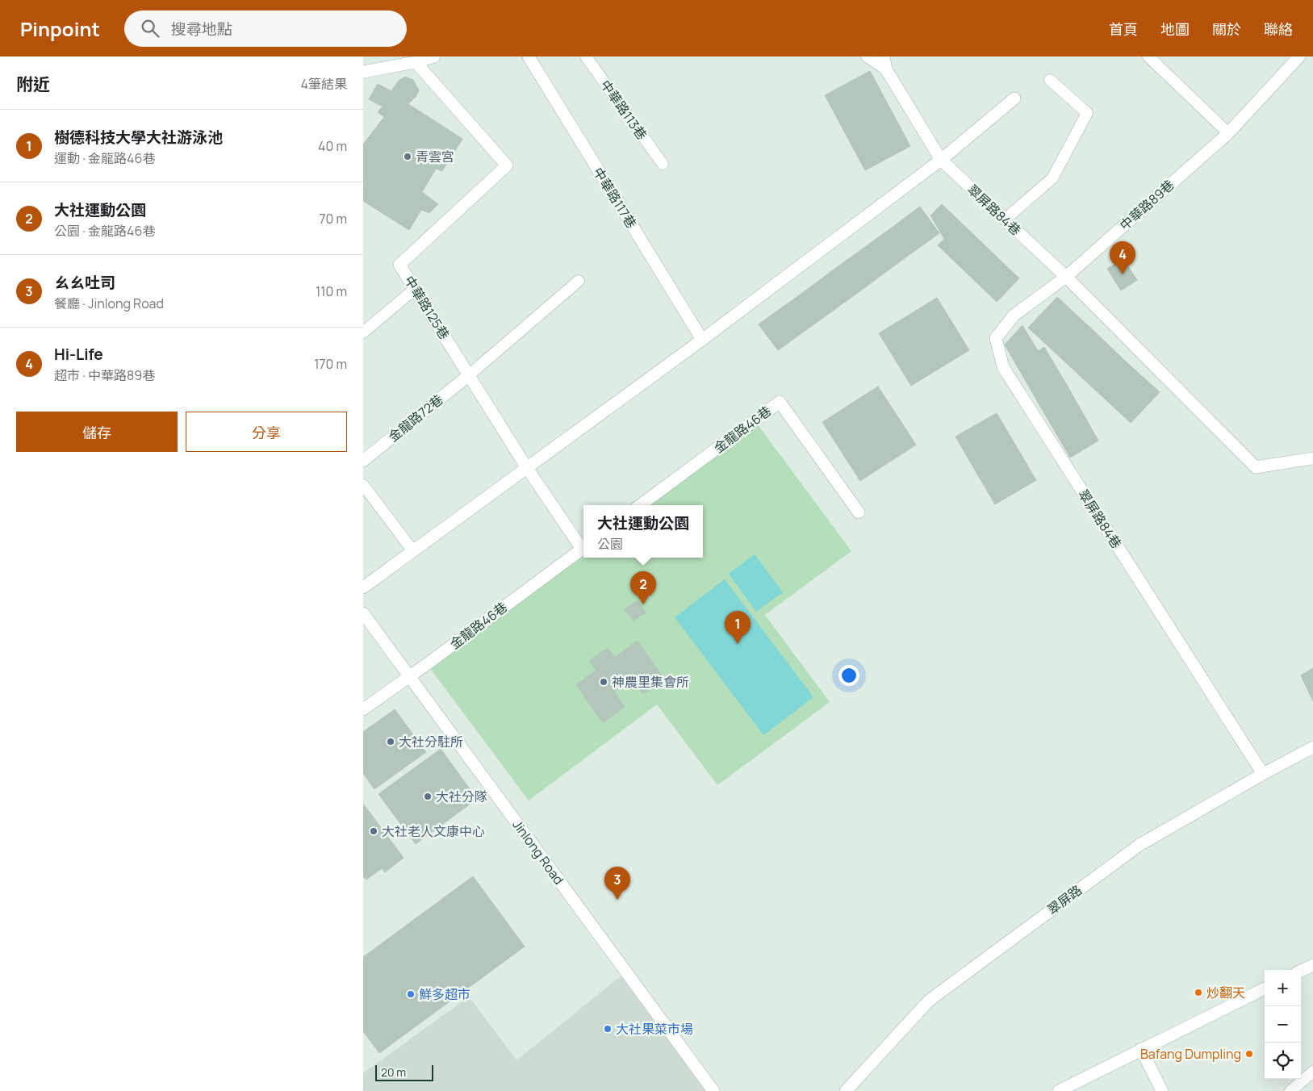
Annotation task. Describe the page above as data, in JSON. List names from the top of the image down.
{
  "streets": {
    "street": [
      "中華路117巷",
      "中華路89巷",
      "翠屏路84巷",
      "中華路125巷",
      "金龍路72巷",
      "金龍路46巷",
      "Jinlong Road",
      "翠屏路"
    ],
    "lane": ["中華路113巷"]
  },
  "crossings": [
    ["中華路89巷", "翠屏路84巷"],
    ["翠屏路84巷", "翠屏路"],
    ["中華路125巷", "金龍路72巷"],
    ["金龍路46巷", "Jinlong Road"]
  ],
  "places": [
    "青雲宮",
    "神農里集會所",
    "大社分駐所",
    "大社分隊",
    "大社老人文康中心",
    "炒翻天",
    "鮮多超市",
    "大社果菜市場",
    "Bafang Dumpling"
  ],
  "scale_bar": "20 m",
  "page": {
    "header": "Pinpoint",
    "search": "搜尋地點",
    "nav": [
      "首頁",
      "地圖",
      "關於",
      "聯絡"
    ],
    "heading": ["附近", "4筆結果"],
    "list": [
      {
        "mark": "1",
        "name": "樹德科技大學大社游泳池",
        "note": "運動 · 金龍路46巷",
        "value": "40 m"
      },
      {
        "mark": "2",
        "name": "大社運動公園",
        "note": "公園 · 金龍路46巷",
        "value": "70 m"
      },
      {
        "mark": "3",
        "name": "ㄠㄠ吐司",
        "note": "餐廳 · Jinlong Road",
        "value": "110 m"
      },
      {
        "mark": "4",
        "name": "Hi-Life",
        "note": "超市 · 中華路89巷",
        "value": "170 m"
      }
    ],
    "pins": [
      "4",
      "2",
      "1",
      "3"
    ],
    "buttons": ["儲存", "分享"],
    "popup": ["大社運動公園", "公園"],
    "map_buttons": ["+", "−"],
    "scale": "20 m"
  }
}
